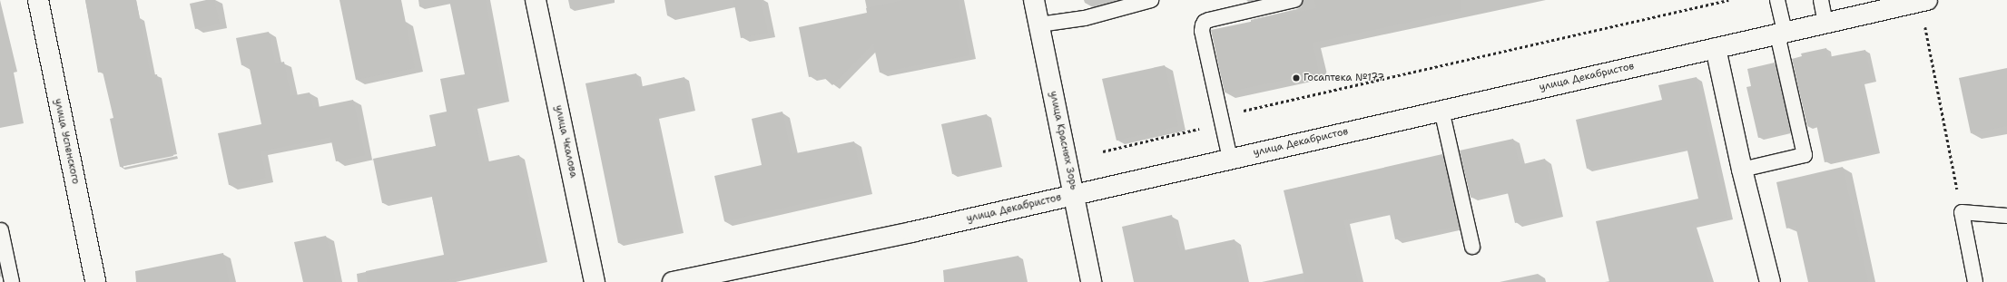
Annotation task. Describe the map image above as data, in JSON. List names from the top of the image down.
{
  "streets": {
    "street": [
      "улица Декабристов",
      "улица Красных Зорь",
      "улица Успенского",
      "улица Чкалова"
    ]
  },
  "crossings": [
    ["улица Декабристов", "улица Красных Зорь"]
  ],
  "places": ["Госаптека №177"]
}
